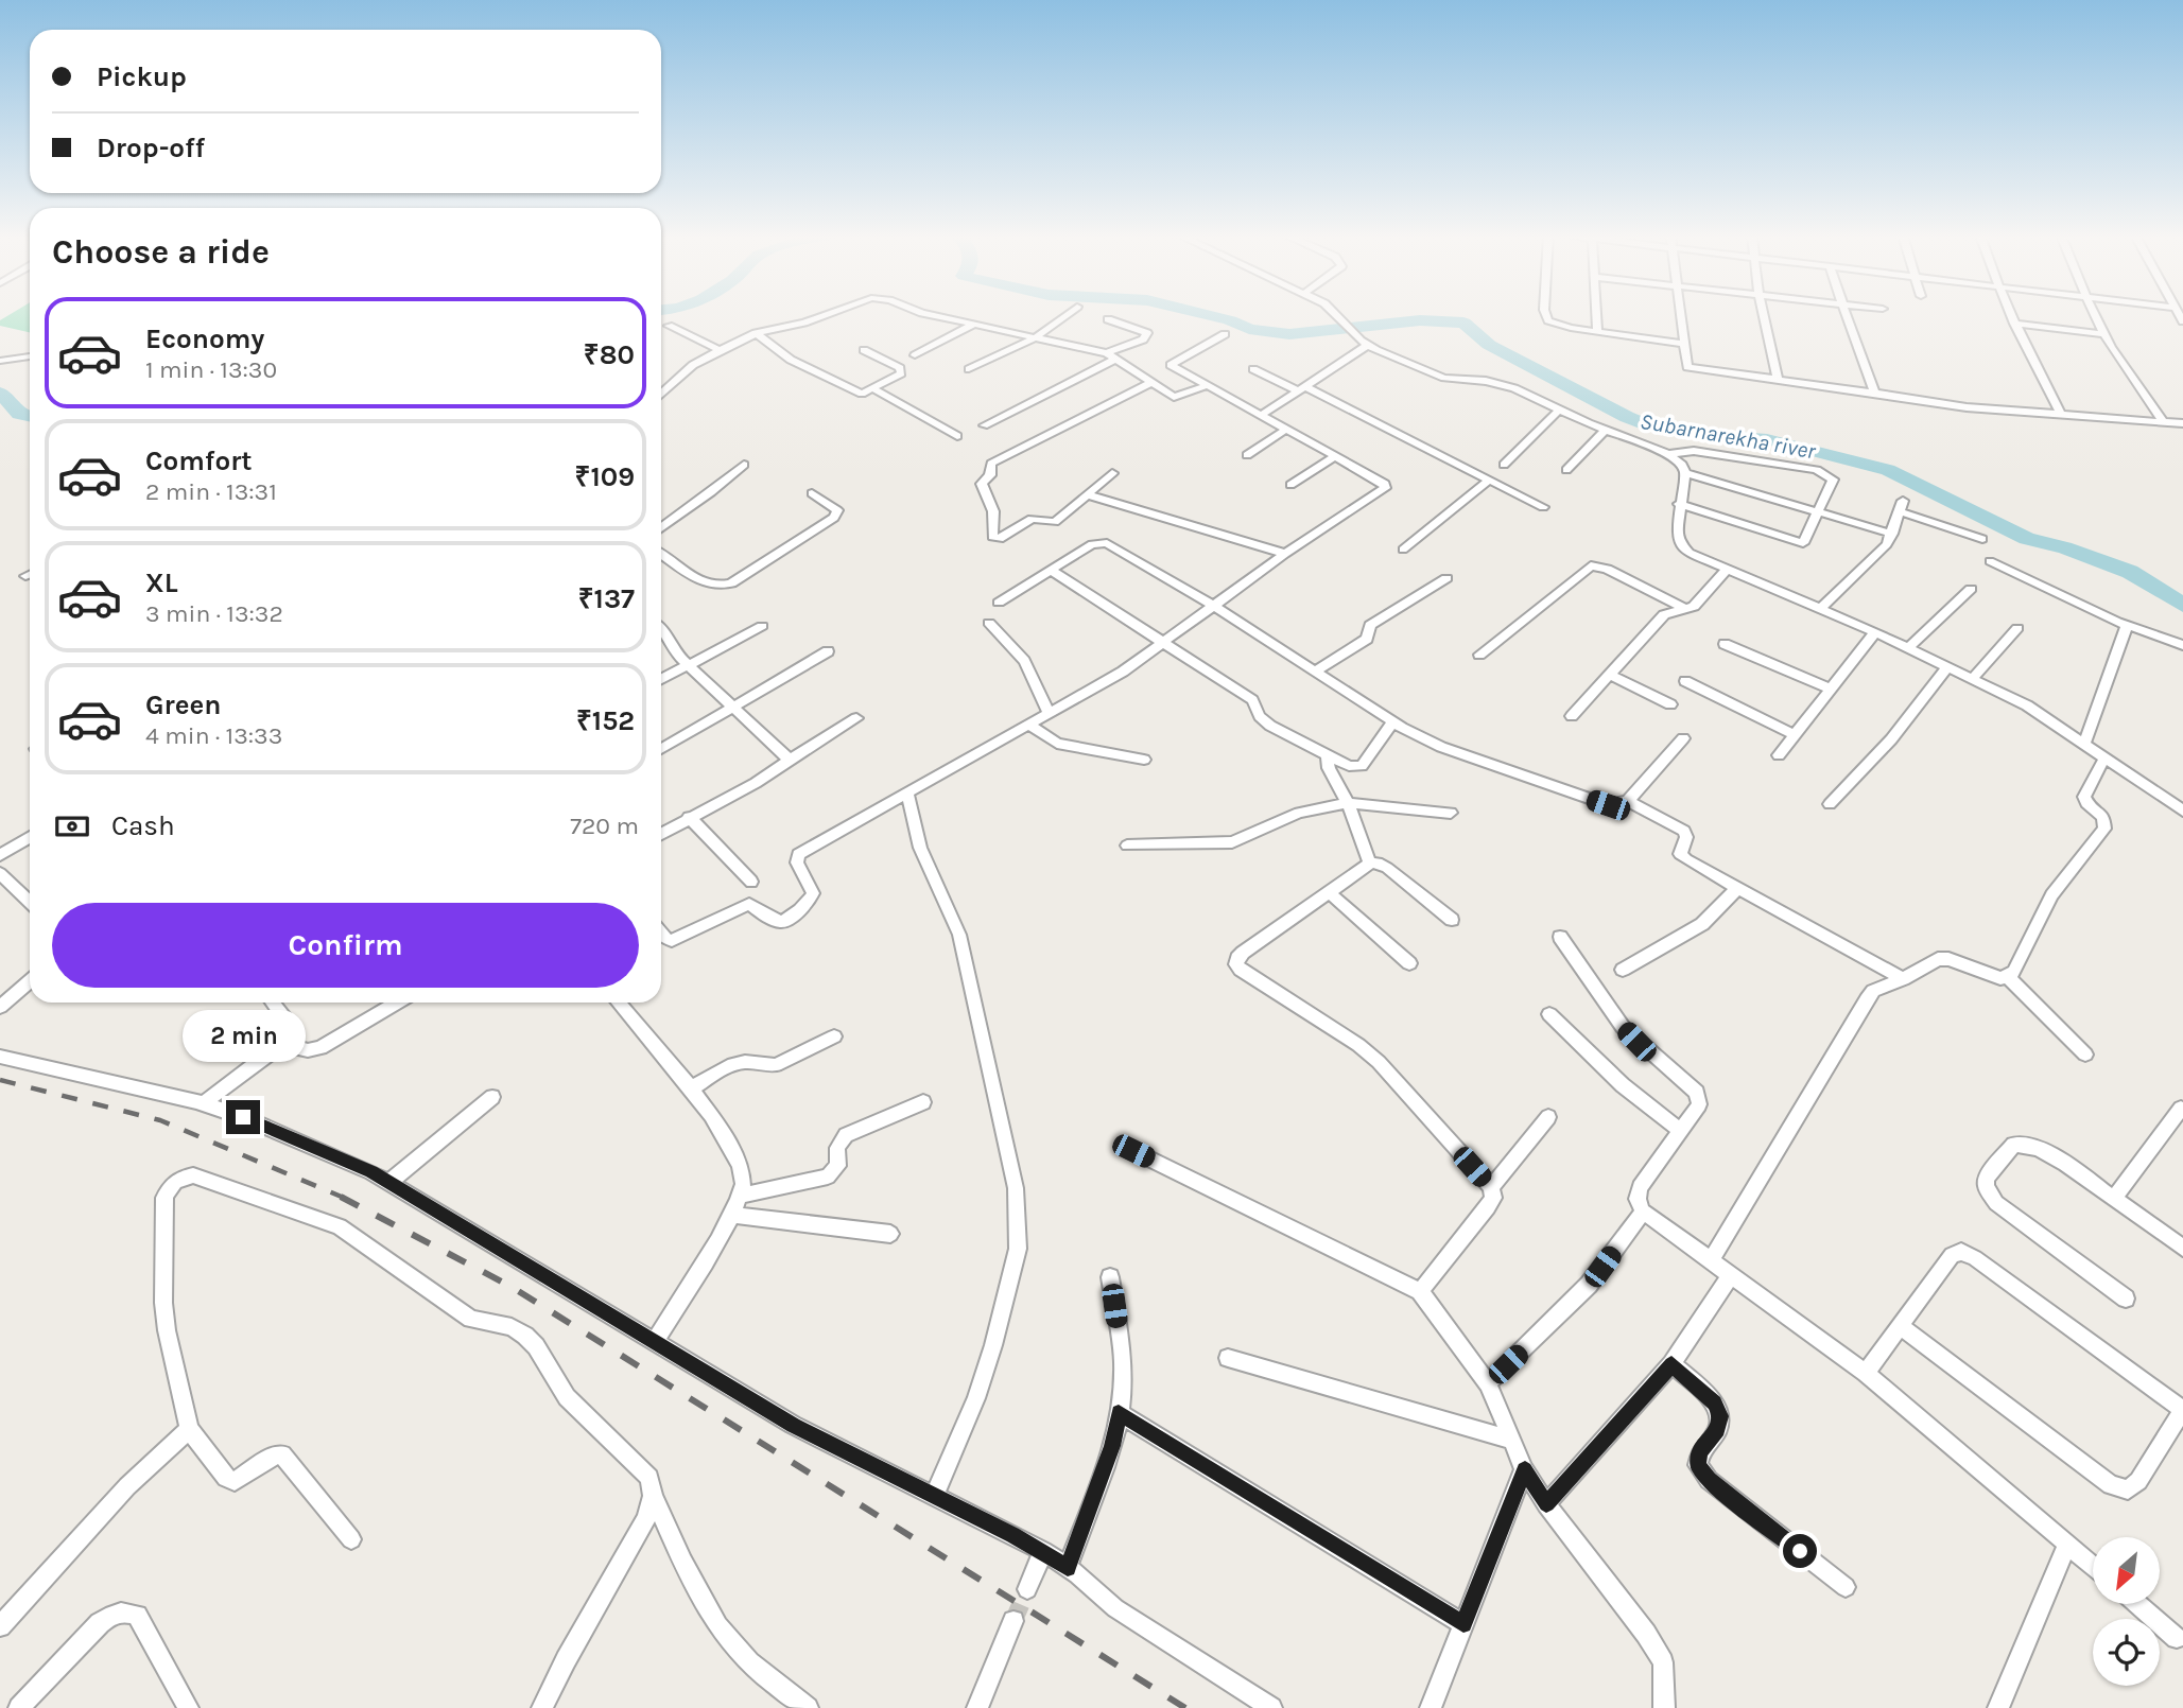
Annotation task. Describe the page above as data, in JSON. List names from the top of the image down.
{
  "water": ["Subarnarekha river"],
  "north": "bottom left",
  "page": {
    "banner": ["Pickup", "Drop-off"],
    "heading": "Choose a ride",
    "list": [
      {
        "name": "Economy",
        "note": "1 min · 13:30",
        "value": "₹80"
      },
      {
        "name": "Comfort",
        "note": "2 min · 13:31",
        "value": "₹109"
      },
      {
        "name": "XL",
        "note": "3 min · 13:32",
        "value": "₹137"
      },
      {
        "name": "Green",
        "note": "4 min · 13:33",
        "value": "₹152"
      }
    ],
    "pay": ["Cash", "720 m"],
    "buttons": "Confirm",
    "bubble": "2 min"
  }
}
